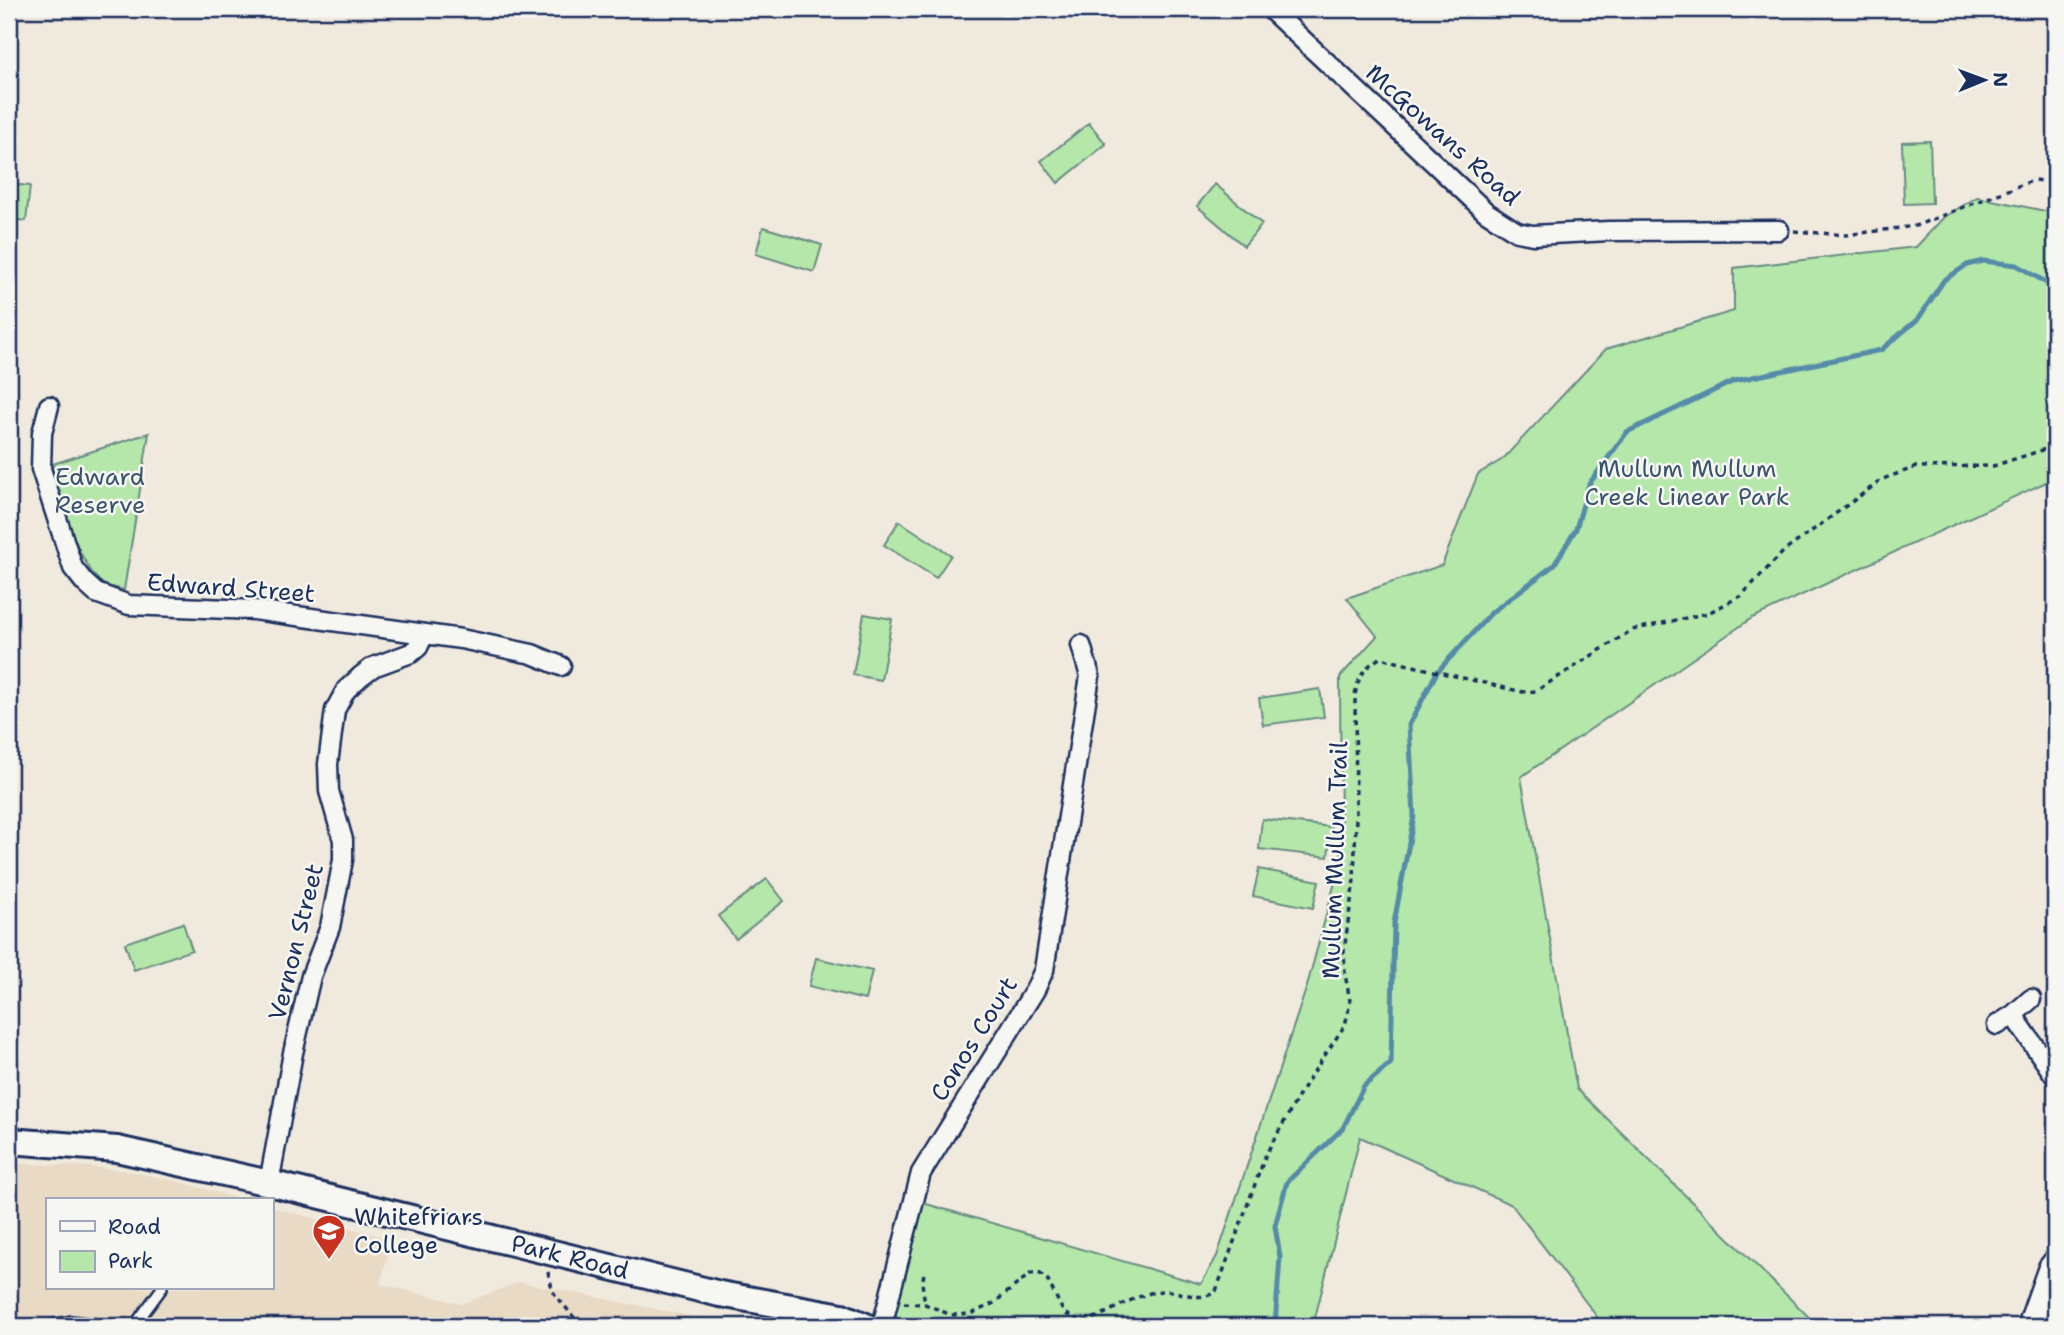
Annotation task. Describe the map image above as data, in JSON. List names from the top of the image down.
{
  "streets": {
    "street": [
      "McGowans Road",
      "Edward Street",
      "Vernon Street",
      "Conos Court",
      "Park Road"
    ],
    "path": ["Mullum Mullum Trail"]
  },
  "crossings": [
    ["Edward Street", "Vernon Street"],
    ["Mullum Mullum Trail", "Conos Court"],
    ["Vernon Street", "Park Road"]
  ],
  "parks": ["Mullum Mullum Creek Linear Park", "Edward Reserve"],
  "places": {
    "school or university": ["Whitefriars College"]
  },
  "legend": ["Road", "Park"],
  "north": "right"
}
